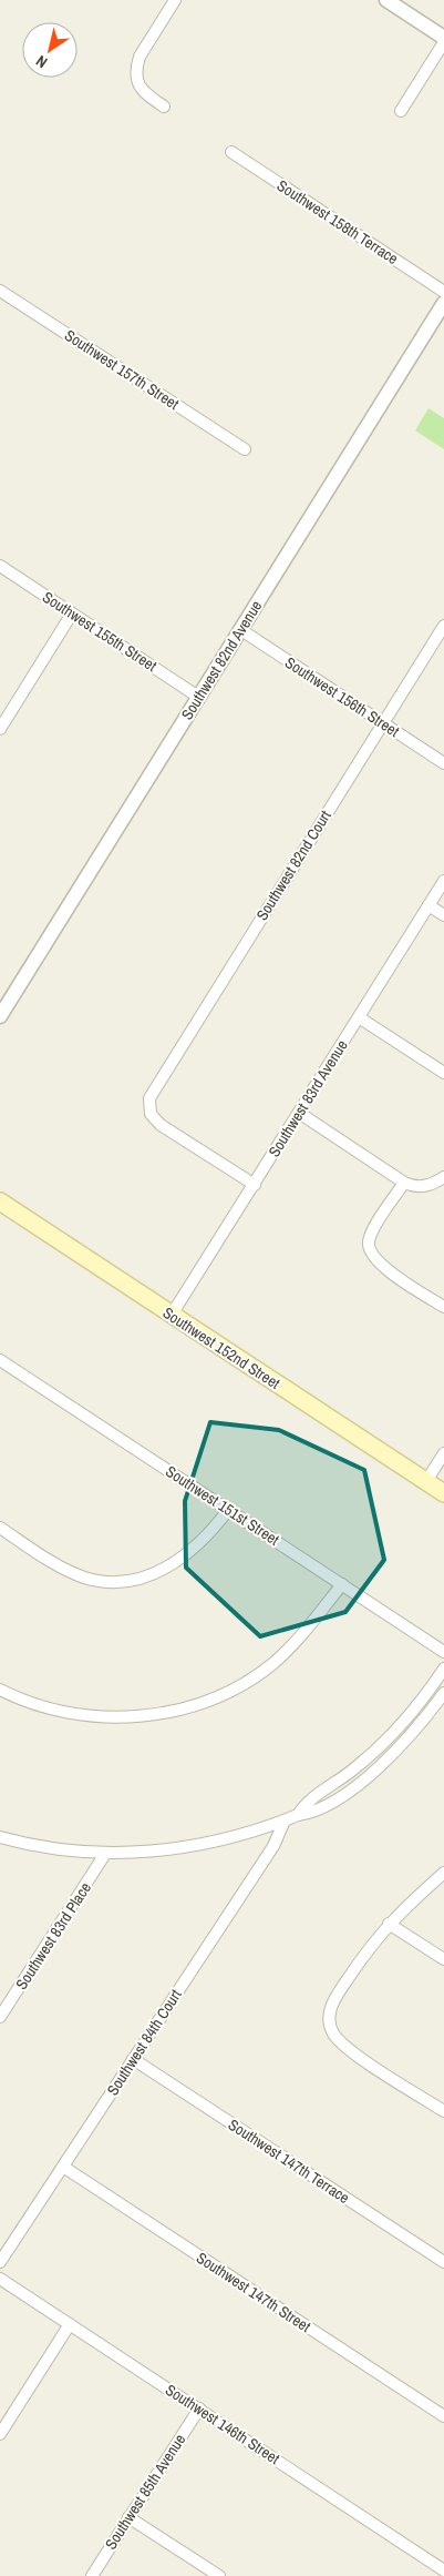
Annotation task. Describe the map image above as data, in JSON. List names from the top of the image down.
{
  "streets": {
    "main road": ["Southwest 152nd Street"],
    "street": [
      "Southwest 158th Terrace",
      "Southwest 157th Street",
      "Southwest 155th Street",
      "Southwest 82nd Avenue",
      "Southwest 156th Street",
      "Southwest 82nd Court",
      "Southwest 83rd Avenue",
      "Southwest 151st Street",
      "Southwest 83rd Place",
      "Southwest 84th Court",
      "Southwest 147th Terrace",
      "Southwest 147th Street",
      "Southwest 146th Street",
      "Southwest 85th Avenue"
    ]
  },
  "crossings": [
    ["Southwest 155th Street", "Southwest 82nd Avenue"],
    ["Southwest 82nd Avenue", "Southwest 156th Street"],
    ["Southwest 156th Street", "Southwest 82nd Court"],
    ["Southwest 82nd Court", "Southwest 83rd Avenue"],
    ["Southwest 83rd Avenue", "Southwest 152nd Street"],
    ["Southwest 84th Court", "Southwest 147th Terrace"],
    ["Southwest 84th Court", "Southwest 147th Street"],
    ["Southwest 146th Street", "Southwest 85th Avenue"]
  ],
  "north": "bottom left"
}
